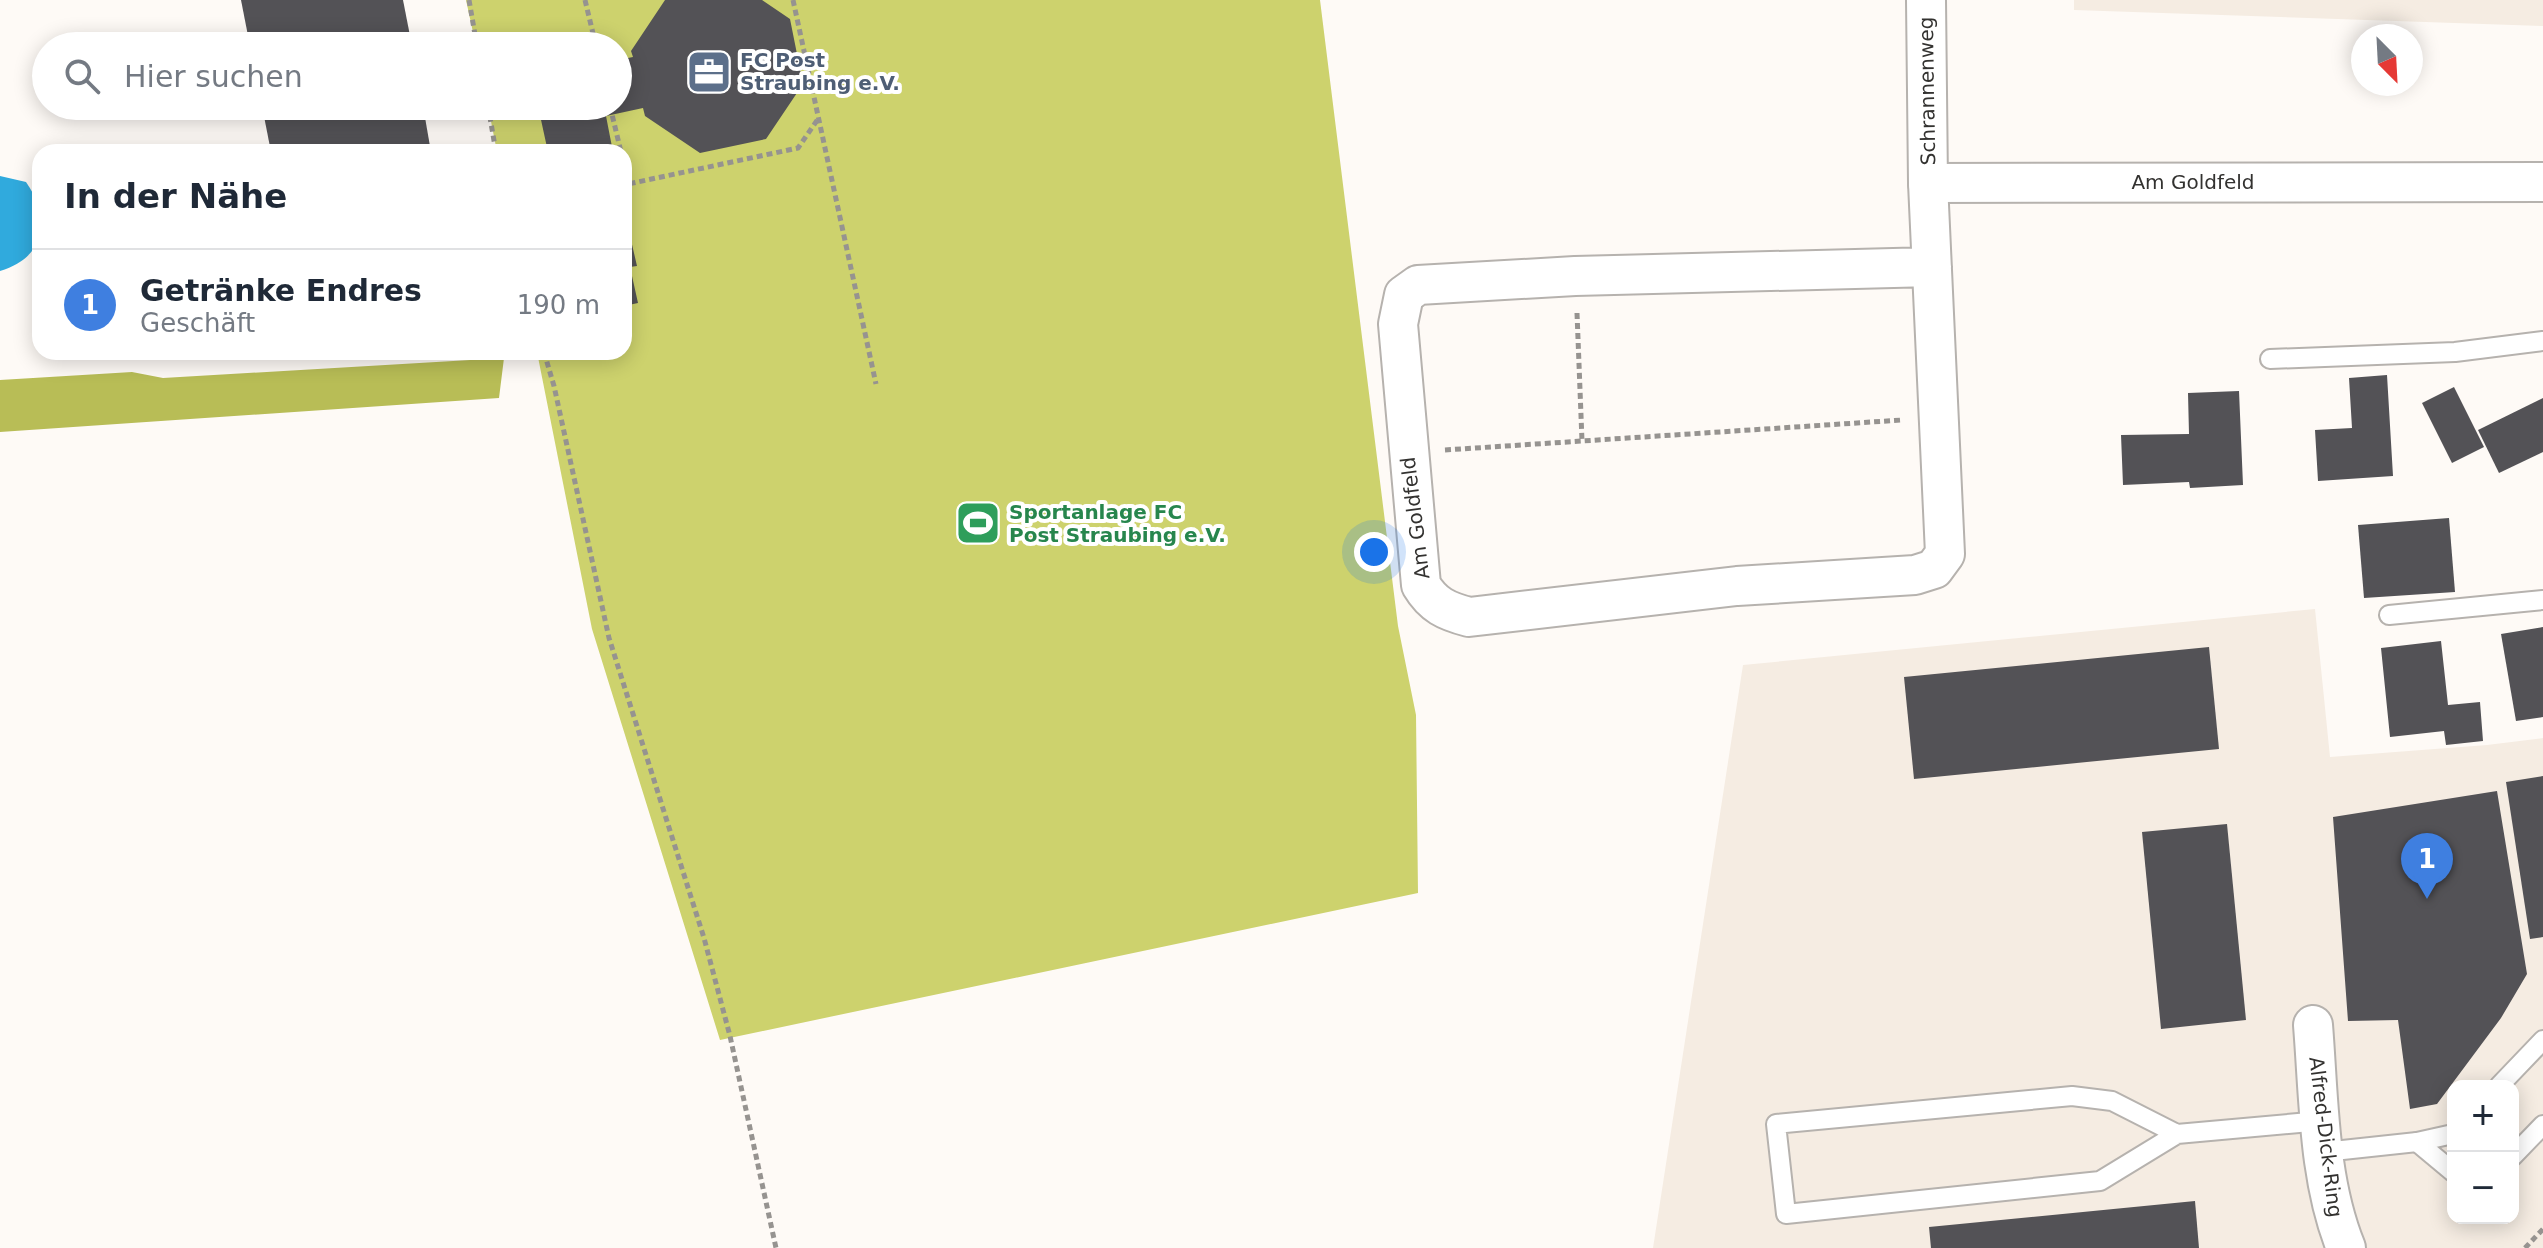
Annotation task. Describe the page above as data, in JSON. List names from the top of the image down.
{
  "streets": {
    "street": ["Schrannenweg", "Am Goldfeld", "Alfred-Dick-Ring"]
  },
  "crossings": [
    ["Schrannenweg", "Am Goldfeld"]
  ],
  "places": {
    "office": ["FC Post Straubing e.V."],
    "sports": ["Sportanlage FC Post Straubing e.V."]
  },
  "north": "bottom right",
  "page": {
    "search": "Hier suchen",
    "heading": "In der Nähe",
    "list": [
      {
        "mark": "1",
        "name": "Getränke Endres",
        "note": "Geschäft",
        "value": "190 m"
      }
    ],
    "pins": "1",
    "map_buttons": ["+", "−"]
  }
}
